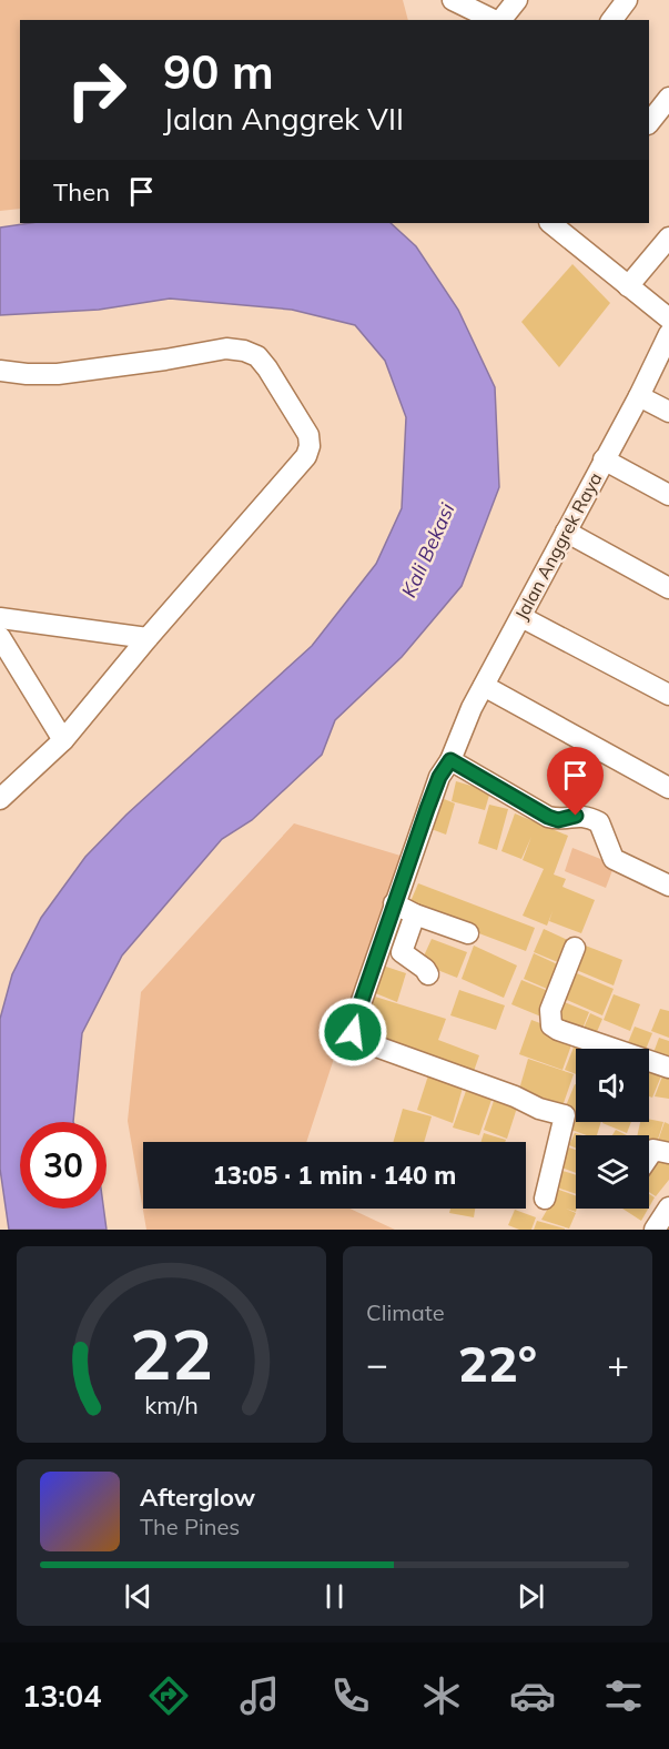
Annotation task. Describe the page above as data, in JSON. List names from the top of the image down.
{
  "streets": {
    "street": ["Jalan Anggrek Raya"]
  },
  "water": ["Kali Bekasi"],
  "page": {
    "turn": ["90 m", "Jalan Anggrek VII"],
    "then": "Then",
    "limit": "30",
    "trip": "13:05 · 1 min · 140 m",
    "tile": "Climate",
    "heat": ["−", "22°", "+"],
    "song": ["Afterglow", "The Pines"],
    "tabs": "13:04",
    "gauge": ["22", "km/h"]
  }
}
